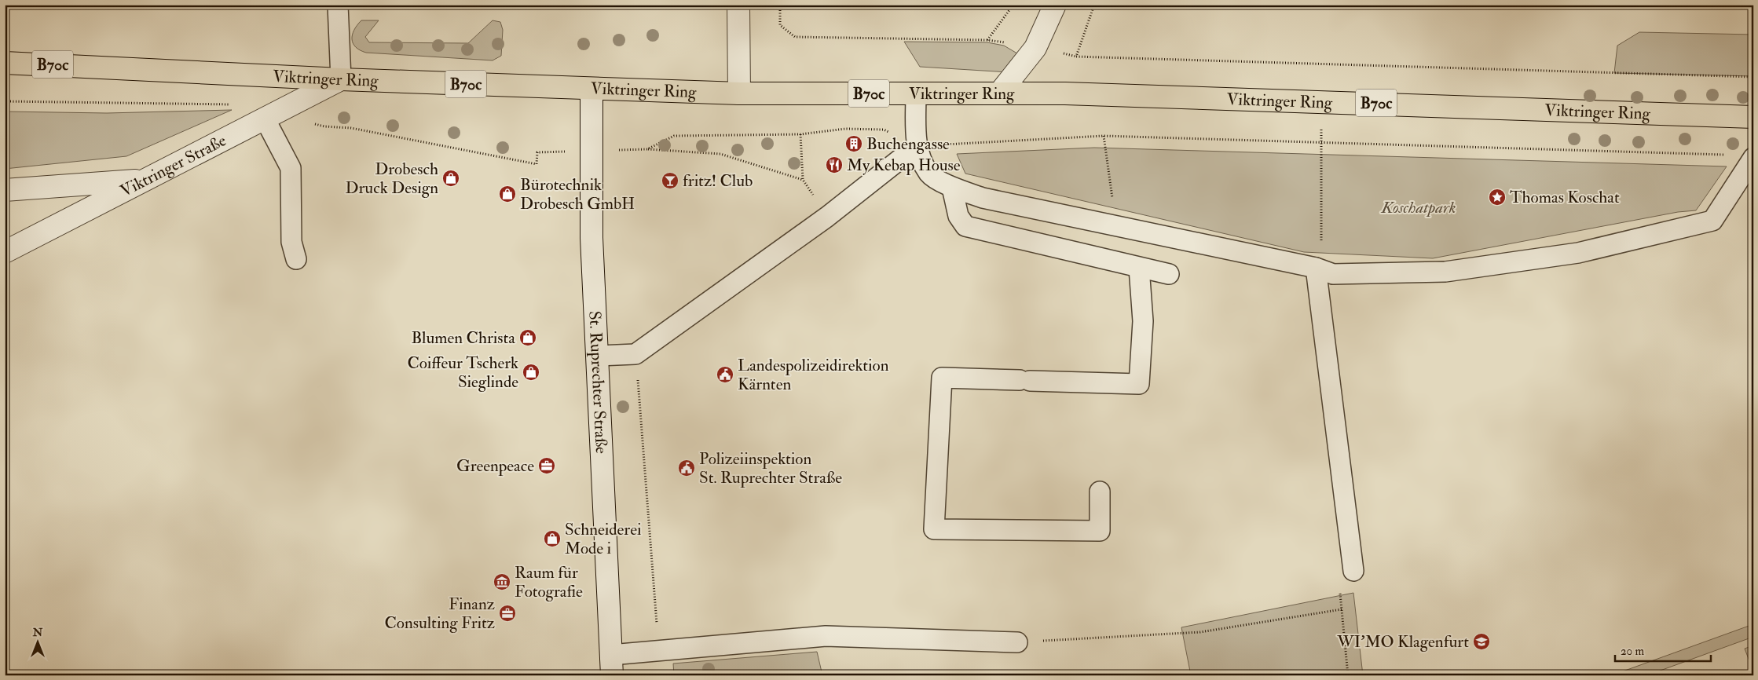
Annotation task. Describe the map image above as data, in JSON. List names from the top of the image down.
{
  "streets": {
    "main road": ["B70c", "Viktringer Ring"],
    "street": ["Viktringer Straße", "St. Ruprechter Straße"]
  },
  "crossings": [
    ["Viktringer Ring", "Viktringer Straße"],
    ["Viktringer Ring", "St. Ruprechter Straße"]
  ],
  "parks": ["Koschatpark"],
  "places": {
    "building": ["Buchengasse"],
    "restaurant": ["My Kebap House"],
    "shop": [
      "Drobesch Druck Design",
      "Bürotechnik Drobesch GmbH",
      "Blumen Christa",
      "Coiffeur Tscherk Sieglinde",
      "Schneiderei Mode i"
    ],
    "bar": ["fritz! Club"],
    "place": ["Thomas Koschat"],
    "public building": ["Landespolizeidirektion Kärnten", "Polizeiinspektion St. Ruprechter Straße"],
    "office": ["Greenpeace", "Finanz Consulting Fritz"],
    "museum": ["Raum für Fotografie"],
    "school or university": ["WI’MO Klagenfurt"]
  },
  "scale_bar": "20 m",
  "north": "top"
}
